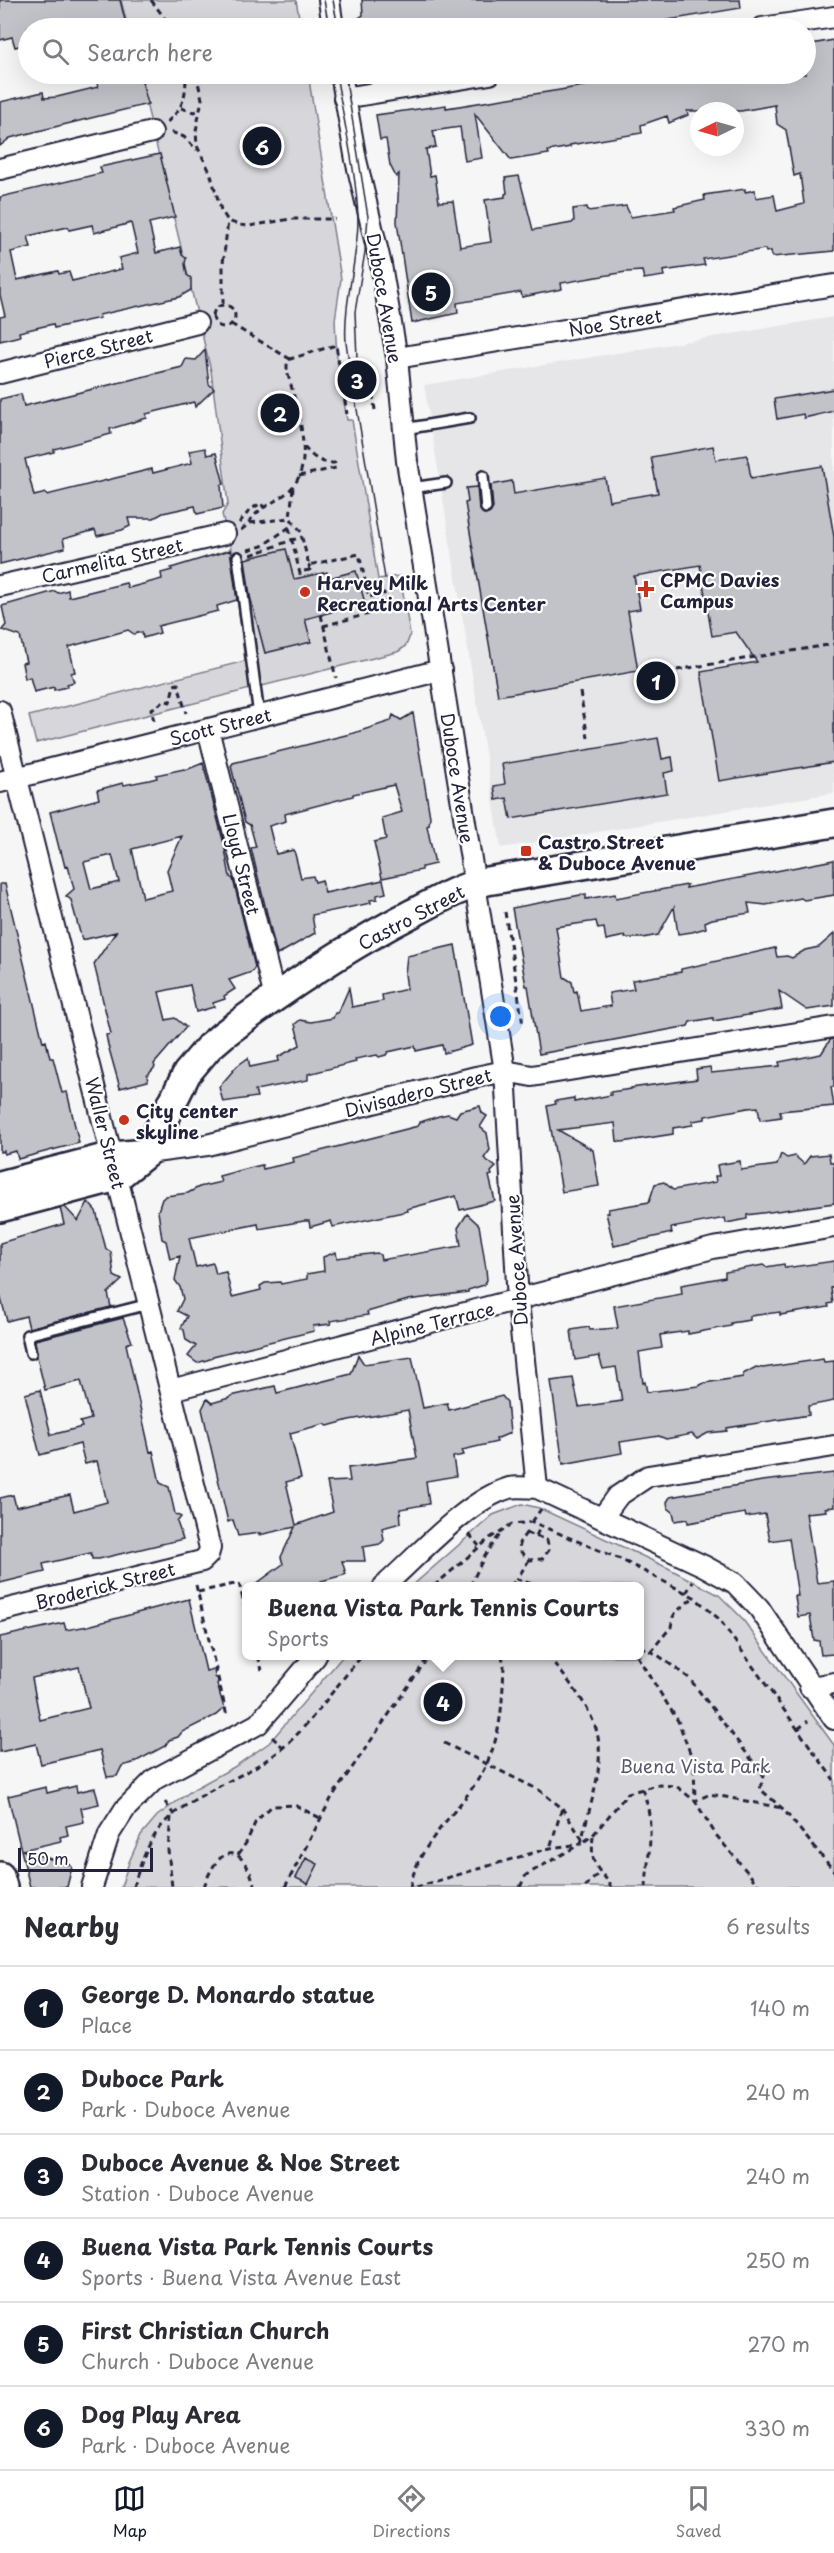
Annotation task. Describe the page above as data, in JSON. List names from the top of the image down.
{
  "streets": {
    "main road": ["Castro Street"],
    "street": [
      "Duboce Avenue",
      "Noe Street",
      "Pierce Street",
      "Carmelita Street",
      "Scott Street",
      "Lloyd Street",
      "Divisadero Street",
      "Waller Street",
      "Alpine Terrace",
      "Broderick Street"
    ]
  },
  "crossings": [
    ["Duboce Avenue", "Noe Street"],
    ["Duboce Avenue", "Scott Street"],
    ["Duboce Avenue", "Castro Street"],
    ["Duboce Avenue", "Divisadero Street"],
    ["Duboce Avenue", "Alpine Terrace"],
    ["Scott Street", "Lloyd Street"],
    ["Scott Street", "Waller Street"],
    ["Lloyd Street", "Castro Street"],
    ["Castro Street", "Divisadero Street"],
    ["Waller Street", "Alpine Terrace"],
    ["Waller Street", "Broderick Street"]
  ],
  "parks": ["Buena Vista Park"],
  "places": {
    "health": ["CPMC Davies Campus"],
    "other": ["Harvey Milk Recreational Arts Center", "City center skyline"],
    "transit": ["Castro Street & Duboce Avenue"]
  },
  "scale_bar": "50 m",
  "north": "left",
  "page": {
    "search": "Search here",
    "pins": [
      "6",
      "5",
      "3",
      "2",
      "1",
      "4"
    ],
    "popup": ["Buena Vista Park Tennis Courts", "Sports"],
    "scale": "50 m",
    "heading": ["Nearby", "6 results"],
    "list": [
      {
        "mark": "1",
        "name": "George D. Monardo statue",
        "note": "Place",
        "value": "140 m"
      },
      {
        "mark": "2",
        "name": "Duboce Park",
        "note": "Park · Duboce Avenue",
        "value": "240 m"
      },
      {
        "mark": "3",
        "name": "Duboce Avenue & Noe Street",
        "note": "Station · Duboce Avenue",
        "value": "240 m"
      },
      {
        "mark": "4",
        "name": "Buena Vista Park Tennis Courts",
        "note": "Sports · Buena Vista Avenue East",
        "value": "250 m"
      },
      {
        "mark": "5",
        "name": "First Christian Church",
        "note": "Church · Duboce Avenue",
        "value": "270 m"
      },
      {
        "mark": "6",
        "name": "Dog Play Area",
        "note": "Park · Duboce Avenue",
        "value": "330 m"
      }
    ],
    "nav": ["Map", "Directions", "Saved"]
  }
}
